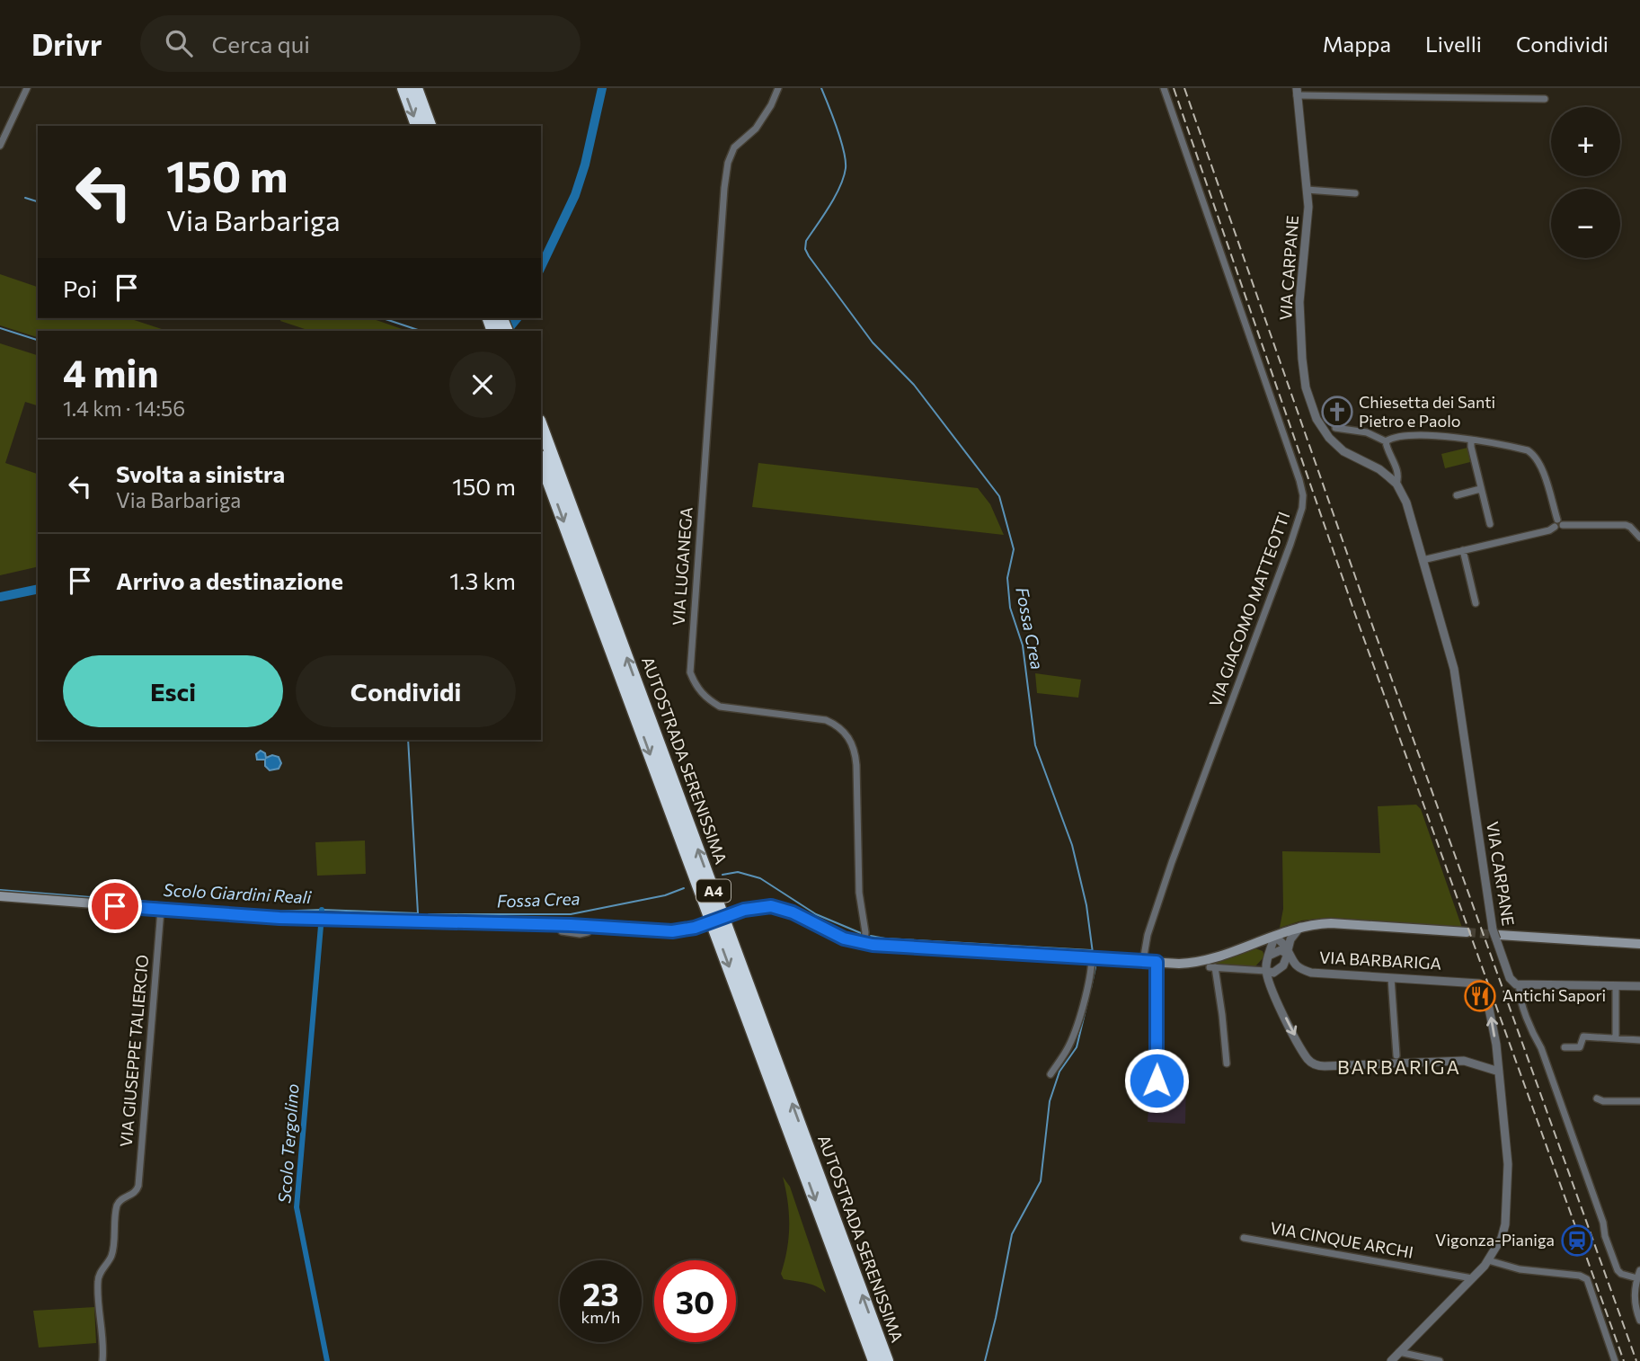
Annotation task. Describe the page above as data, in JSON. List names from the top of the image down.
{
  "streets": {
    "highway": ["AUTOSTRADA SERENISSIMA", "A4"],
    "main road": ["VIA BARBARIGA"],
    "street": [
      "VIA CARPANE",
      "VIA LUGANEGA",
      "VIA GIACOMO MATTEOTTI",
      "VIA GIUSEPPE TALIERCIO",
      "VIA CINQUE ARCHI"
    ]
  },
  "crossings": [
    ["VIA LUGANEGA", "VIA BARBARIGA"],
    ["VIA GIACOMO MATTEOTTI", "VIA BARBARIGA"],
    ["VIA BARBARIGA", "VIA GIUSEPPE TALIERCIO"]
  ],
  "districts": ["BARBARIGA"],
  "water": ["Fossa Crea", "Scolo Giardini Reali", "Scolo Tergolino"],
  "places": {
    "church": ["Chiesetta dei Santi Pietro e Paolo"],
    "restaurant": ["Antichi Sapori"],
    "station": ["Vigonza-Pianiga"]
  },
  "page": {
    "header": "Drivr",
    "search": "Cerca qui",
    "nav": ["Mappa", "Livelli", "Condividi"],
    "map_buttons": ["+", "−"],
    "turn": ["150 m", "Via Barbariga"],
    "then": "Poi",
    "heading": ["4 min", "1.4 km · 14:56"],
    "list": [
      {
        "name": "Svolta a sinistra",
        "note": "Via Barbariga",
        "value": "150 m"
      },
      {
        "name": "Arrivo a destinazione",
        "value": "1.3 km"
      }
    ],
    "buttons": ["Esci", "Condividi"],
    "speed": "23 km/h",
    "limit": "30"
  }
}
